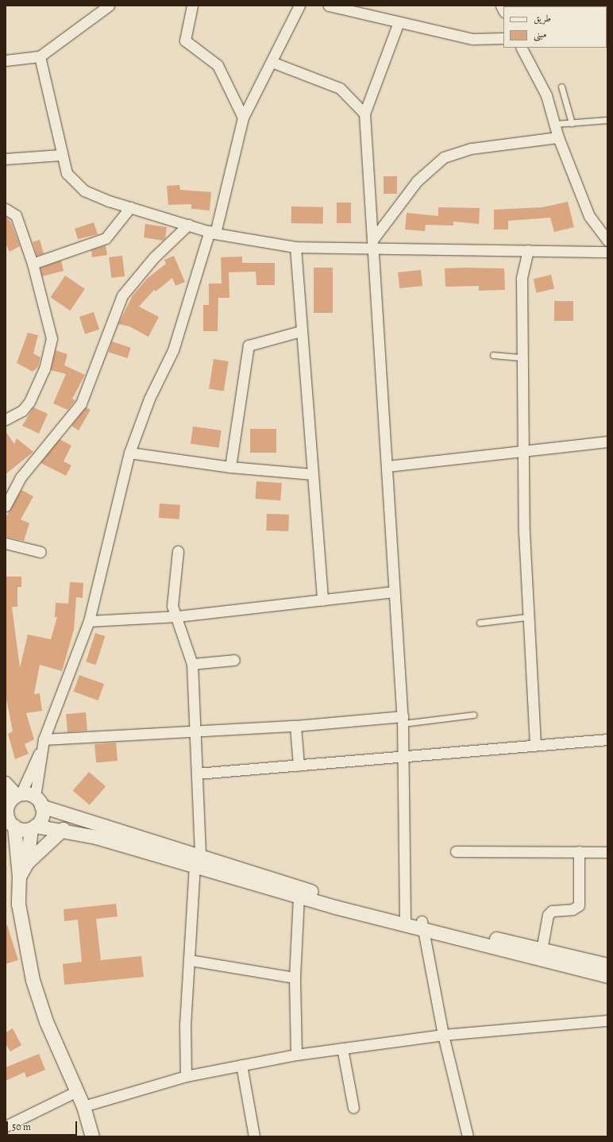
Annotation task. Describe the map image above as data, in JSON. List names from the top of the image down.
{
  "legend": ["طريق", "مبنى"],
  "scale_bar": "50 m"
}
